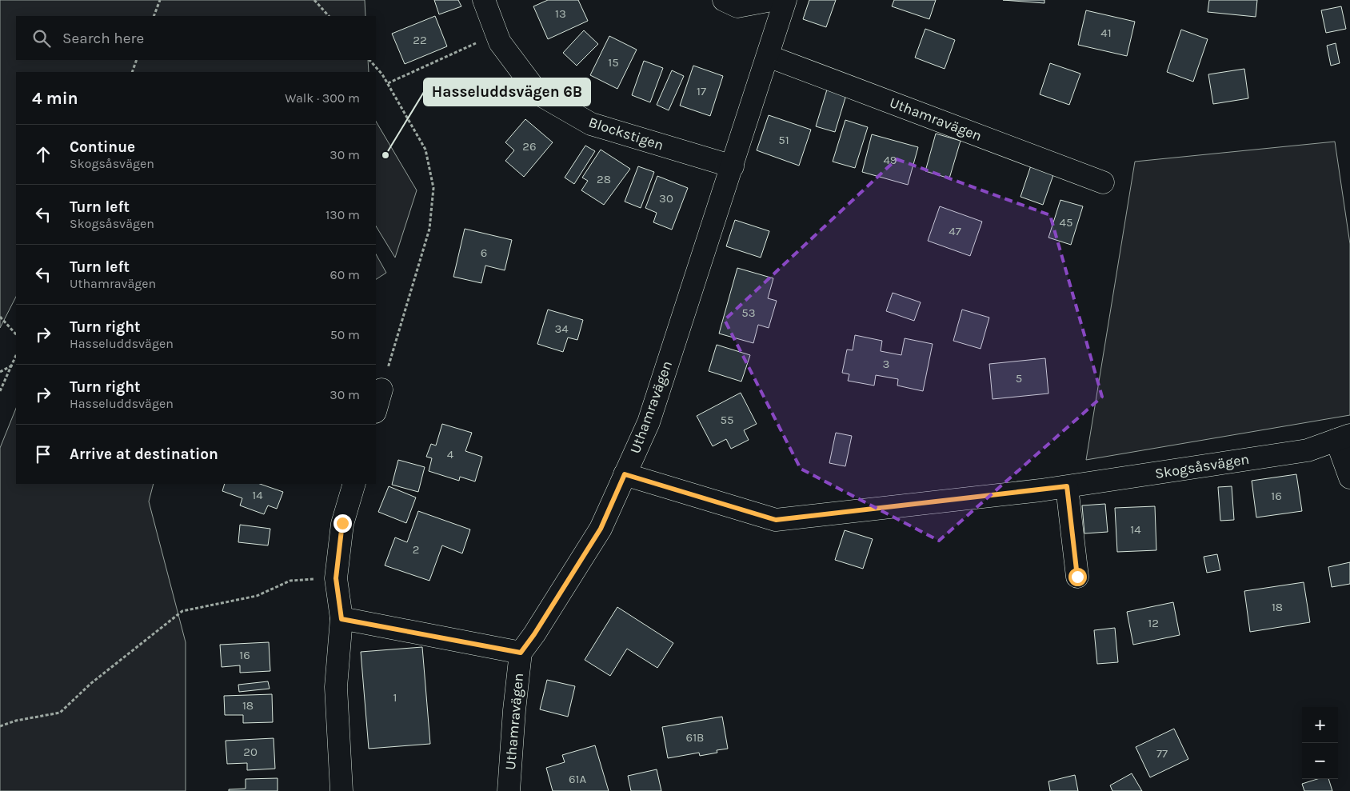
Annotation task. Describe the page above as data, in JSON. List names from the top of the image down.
{
  "streets": {
    "street": ["Uthamravägen", "Blockstigen", "Skogsåsvägen"]
  },
  "crossings": [
    ["Uthamravägen", "Blockstigen"],
    ["Uthamravägen", "Skogsåsvägen"]
  ],
  "places": ["Hasseluddsvägen 6B"],
  "house_numbers": [
    "13",
    "41",
    "22",
    "15",
    "17",
    "51",
    "26",
    "49",
    "28",
    "30",
    "45",
    "47",
    "6",
    "53",
    "34",
    "3",
    "5",
    "55",
    "4",
    "14",
    "16",
    "14",
    "2",
    "18",
    "12",
    "16",
    "1",
    "18",
    "61B",
    "20",
    "77",
    "61A"
  ],
  "page": {
    "search": "Search here",
    "heading": ["4 min", "Walk · 300 m"],
    "list": [
      ["Continue", "Skogsåsvägen", "30 m"],
      ["Turn left", "Skogsåsvägen", "130 m"],
      ["Turn left", "Uthamravägen", "60 m"],
      ["Turn right", "Hasseluddsvägen", "50 m"],
      ["Turn right", "Hasseluddsvägen", "30 m"],
      "Arrive at destination"
    ],
    "map_buttons": ["+", "−"]
  }
}
